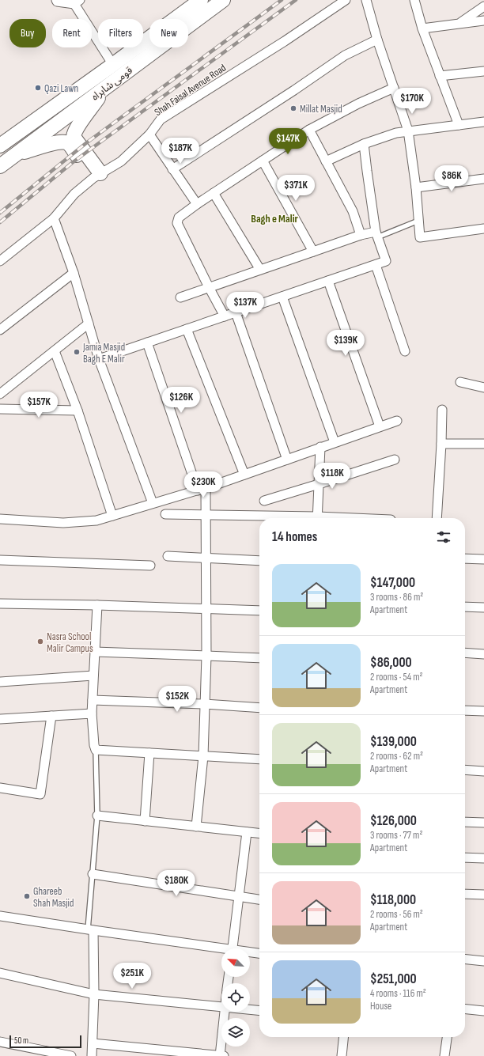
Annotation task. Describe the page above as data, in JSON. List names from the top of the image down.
{
  "streets": {
    "highway": ["قومی شاہراہ"],
    "street": ["Shah Faisal Avenue Road"]
  },
  "districts": ["Bagh e Malir"],
  "places": [
    "Qazi Lawn",
    "Millat Masjid",
    "Jamia Masjid Bagh E Malir",
    "Nasra School Malir Campus",
    "Ghareeb Shah Masjid"
  ],
  "scale_bar": "50 m",
  "north": "top left",
  "page": {
    "chip": [
      "Buy",
      "Rent",
      "Filters",
      "New"
    ],
    "price": [
      "$170K",
      "$147K",
      "$187K",
      "$86K",
      "$371K",
      "$137K",
      "$139K",
      "$126K",
      "$157K",
      "$118K",
      "$230K",
      "$152K",
      "$180K",
      "$251K"
    ],
    "heading": "14 homes",
    "list": [
      {
        "name": "$147,000",
        "note": "3 rooms · 86 m² · Apartment"
      },
      {
        "name": "$86,000",
        "note": "2 rooms · 54 m² · Apartment"
      },
      {
        "name": "$139,000",
        "note": "2 rooms · 62 m² · Apartment"
      },
      {
        "name": "$126,000",
        "note": "3 rooms · 77 m² · Apartment"
      },
      {
        "name": "$118,000",
        "note": "2 rooms · 56 m² · Apartment"
      },
      {
        "name": "$251,000",
        "note": "4 rooms · 116 m² · House"
      }
    ],
    "scale": "50 m"
  }
}
